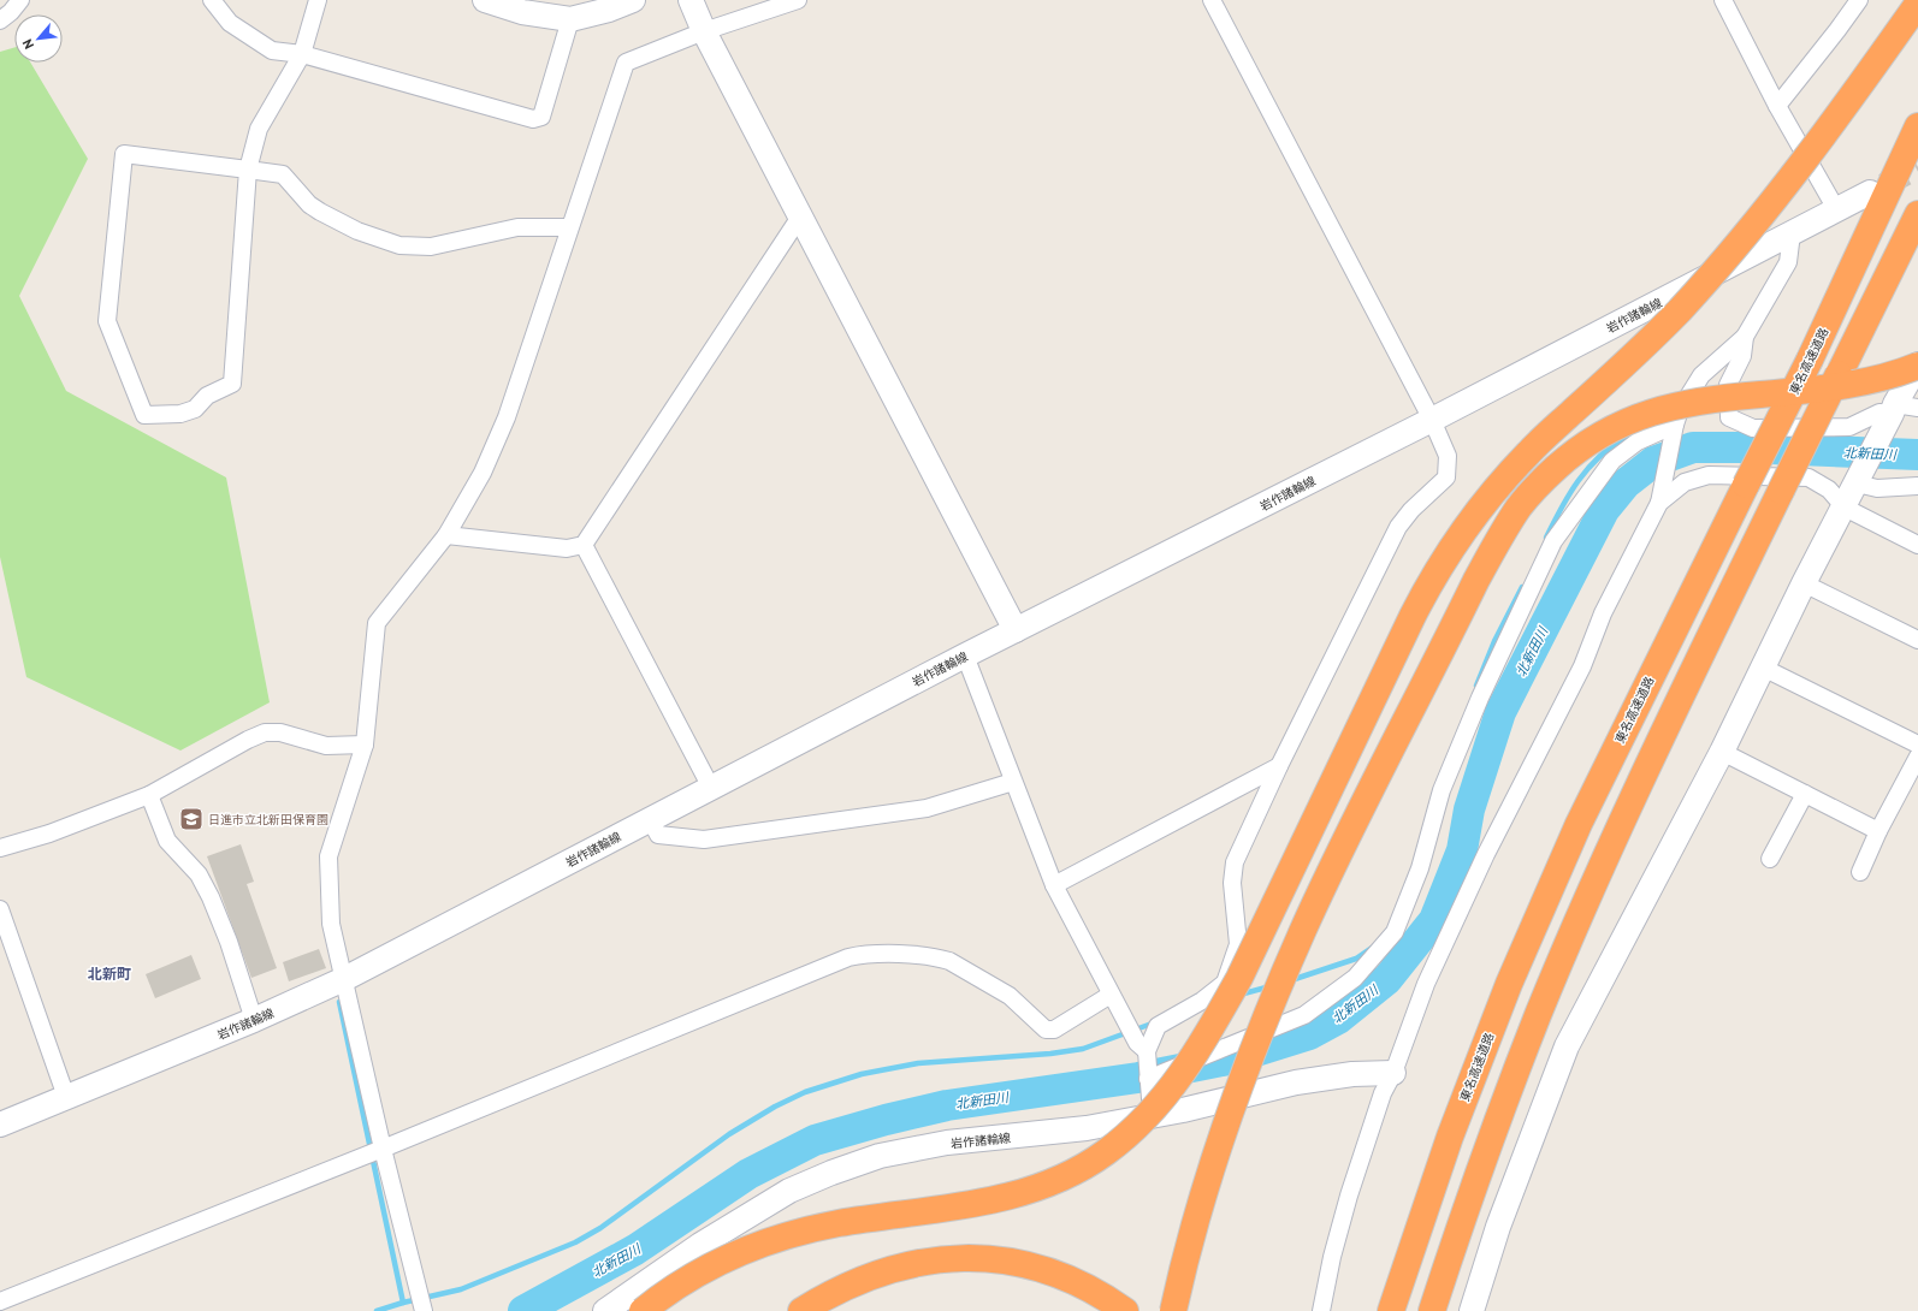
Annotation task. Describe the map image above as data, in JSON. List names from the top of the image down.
{
  "streets": {
    "highway": ["東名高速道路"],
    "main road": ["岩作諸輪線"]
  },
  "districts": ["北新町"],
  "water": ["北新田川"],
  "places": {
    "school or university": ["日進市立北新田保育園"]
  },
  "north": "bottom left"
}
